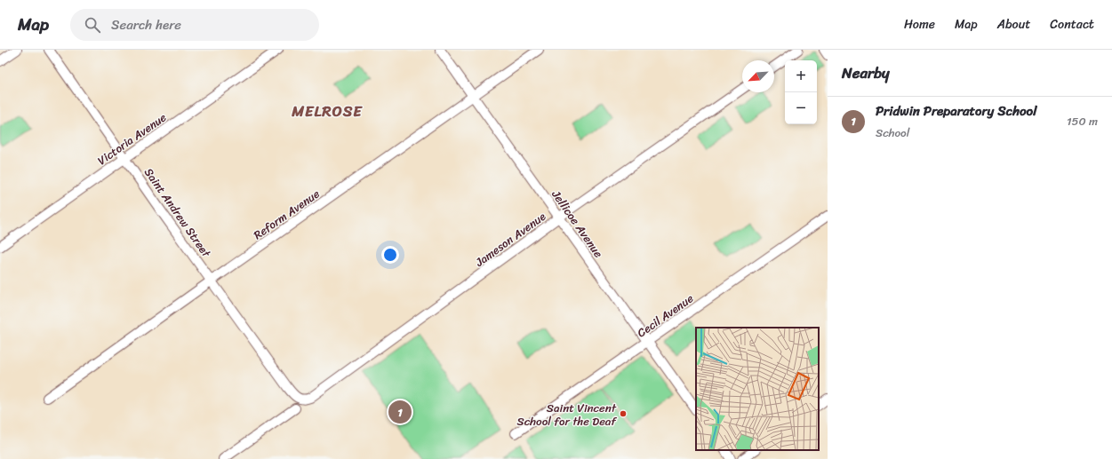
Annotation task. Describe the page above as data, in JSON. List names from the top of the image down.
{
  "streets": {
    "street": [
      "Victoria Avenue",
      "Saint Andrew Street",
      "Reform Avenue",
      "Jellicoe Avenue",
      "Jameson Avenue",
      "Cecil Avenue"
    ]
  },
  "crossings": [
    ["Victoria Avenue", "Saint Andrew Street"],
    ["Saint Andrew Street", "Reform Avenue"],
    ["Saint Andrew Street", "Jameson Avenue"],
    ["Reform Avenue", "Jellicoe Avenue"],
    ["Jellicoe Avenue", "Jameson Avenue"],
    ["Jellicoe Avenue", "Cecil Avenue"]
  ],
  "districts": ["MELROSE"],
  "places": ["Saint Vincent School for the Deaf"],
  "north": "bottom left",
  "page": {
    "header": "Map",
    "search": "Search here",
    "nav": [
      "Home",
      "Map",
      "About",
      "Contact"
    ],
    "heading": "Nearby",
    "map_buttons": ["+", "−"],
    "list": [
      {
        "mark": "1",
        "name": "Pridwin Preparatory School",
        "note": "School",
        "value": "150 m"
      }
    ],
    "pins": "1"
  }
}
